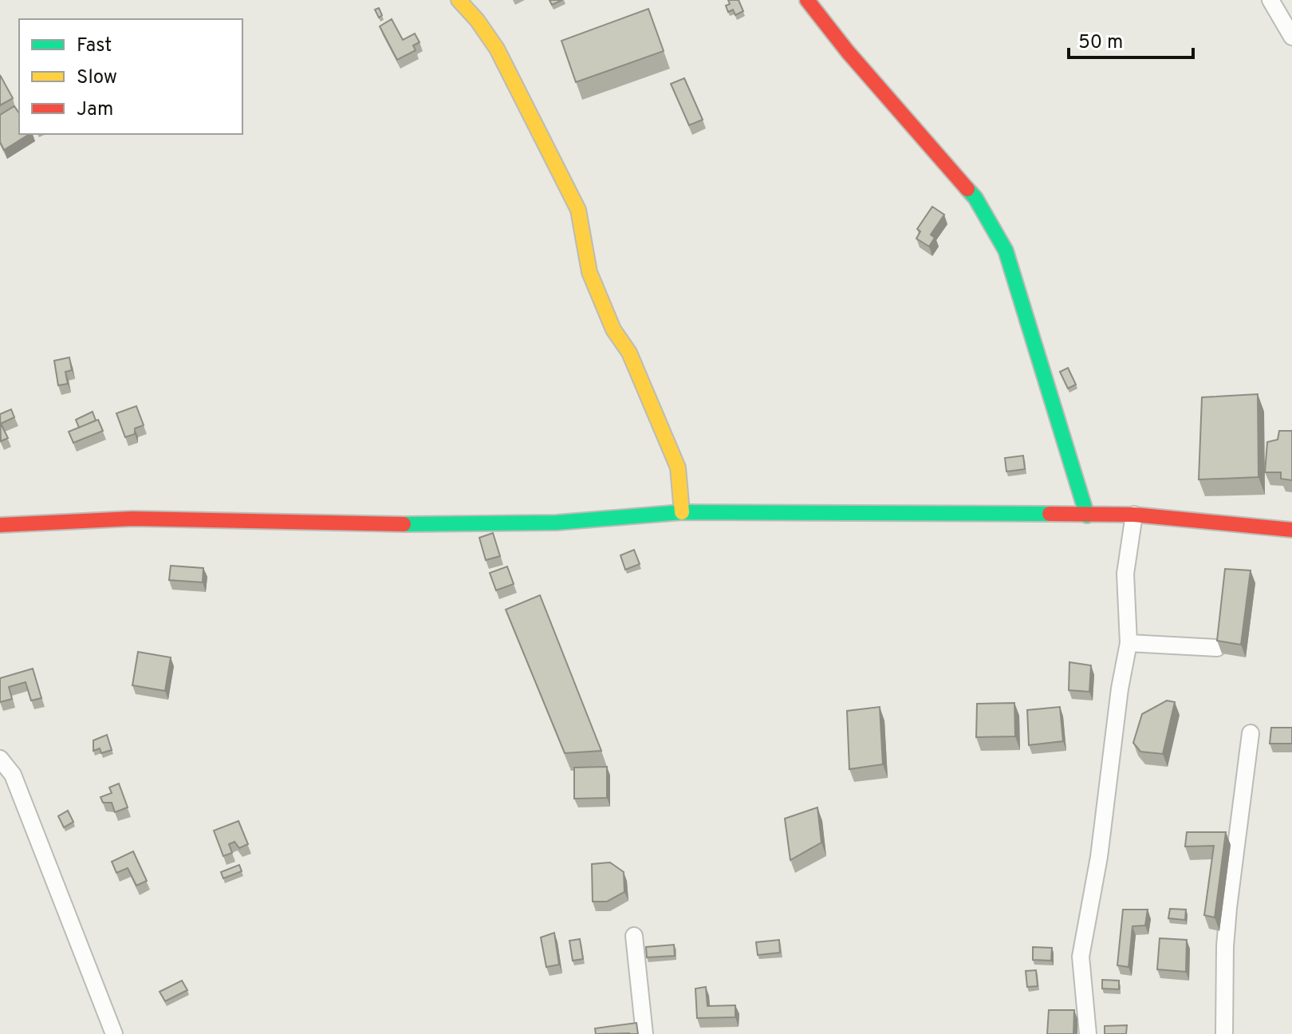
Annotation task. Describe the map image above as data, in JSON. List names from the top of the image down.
{
  "legend": ["Fast", "Slow", "Jam"],
  "scale_bar": "50 m"
}
